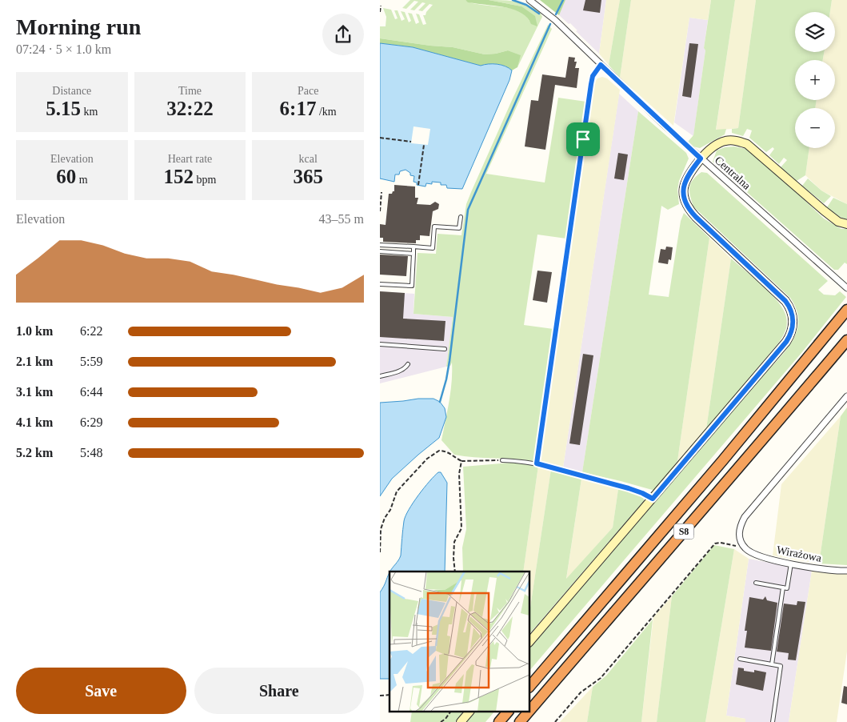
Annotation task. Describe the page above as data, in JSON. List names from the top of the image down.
{
  "streets": {
    "highway": ["S8"],
    "street": ["Centralna", "Wirażowa"]
  },
  "page": {
    "heading": ["Morning run", "07:24 · 5 × 1.0 km"],
    "map_buttons": ["+", "−"],
    "stats": [
      ["Distance", "5.15 km"],
      ["Time", "32:22"],
      ["Pace", "6:17 /km"],
      ["Elevation", "60 m"],
      ["Heart rate", "152 bpm"],
      ["kcal", "365"]
    ],
    "chart": ["Elevation", "43–55 m"],
    "list": [
      {
        "name": "1.0 km",
        "note": "6:22"
      },
      {
        "name": "2.1 km",
        "note": "5:59"
      },
      {
        "name": "3.1 km",
        "note": "6:44"
      },
      {
        "name": "4.1 km",
        "note": "6:29"
      },
      {
        "name": "5.2 km",
        "note": "5:48"
      }
    ],
    "buttons": ["Save", "Share"]
  }
}
